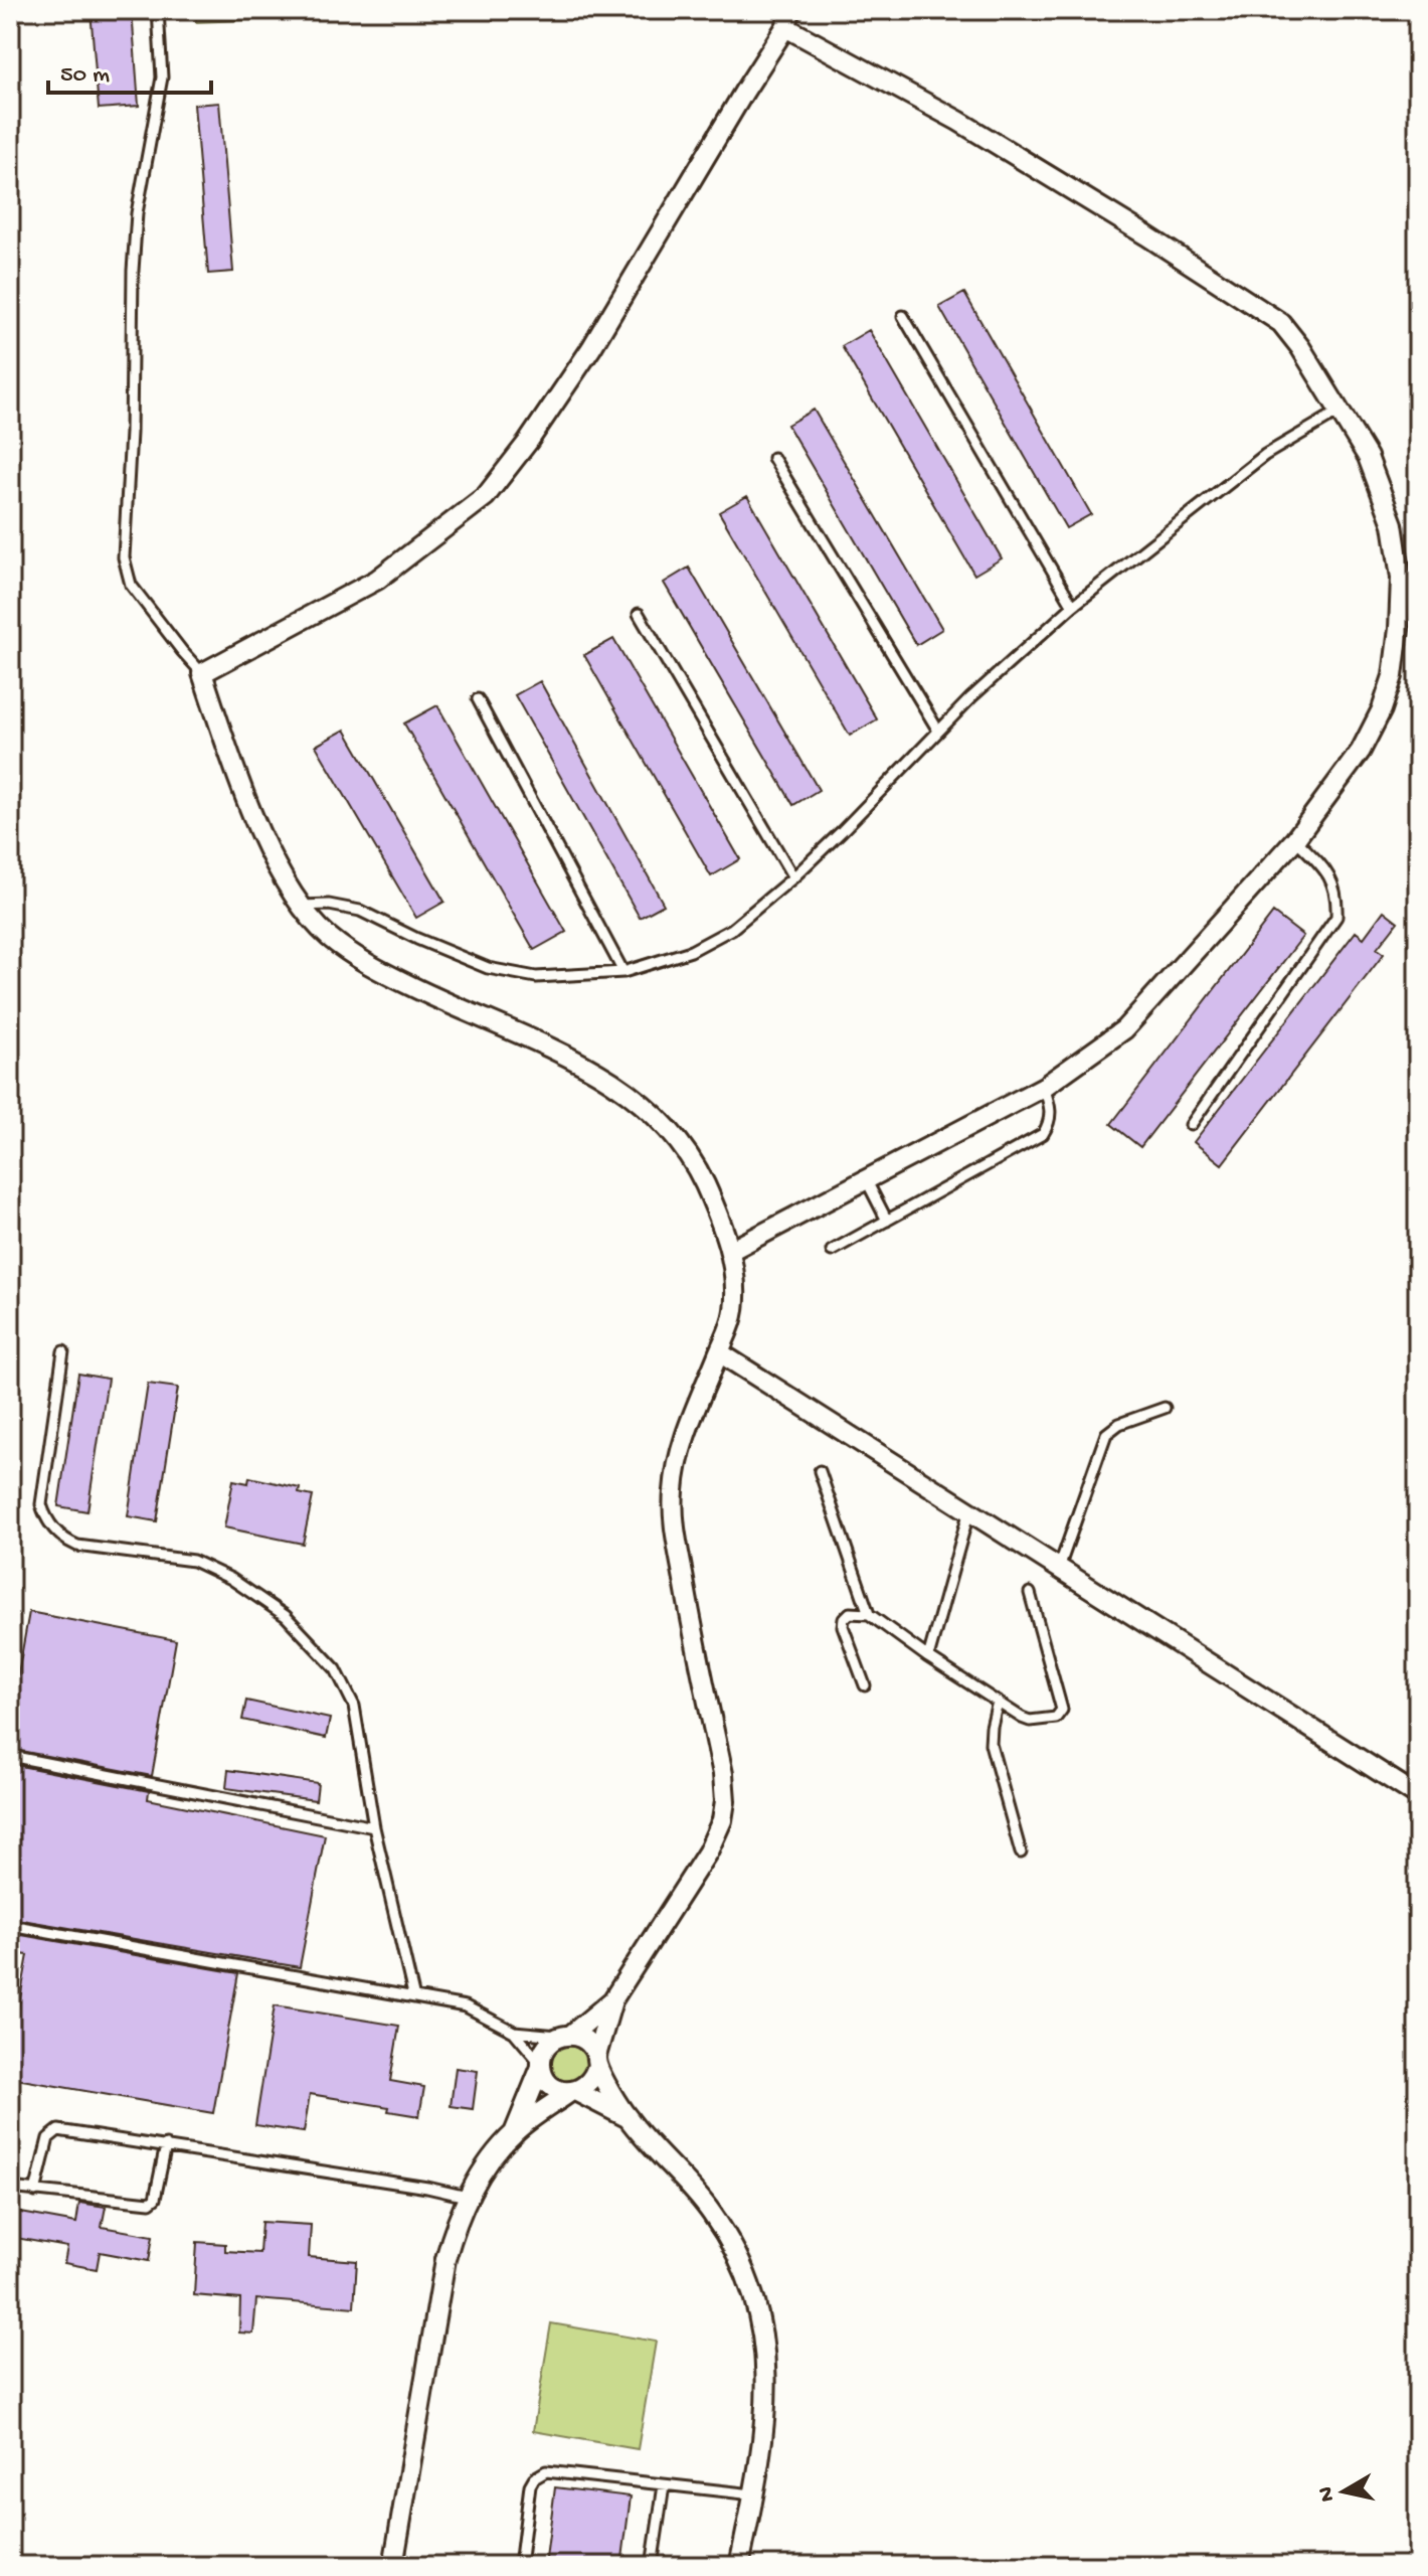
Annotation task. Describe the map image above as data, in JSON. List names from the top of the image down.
{
  "scale_bar": "50 m",
  "north": "left"
}
